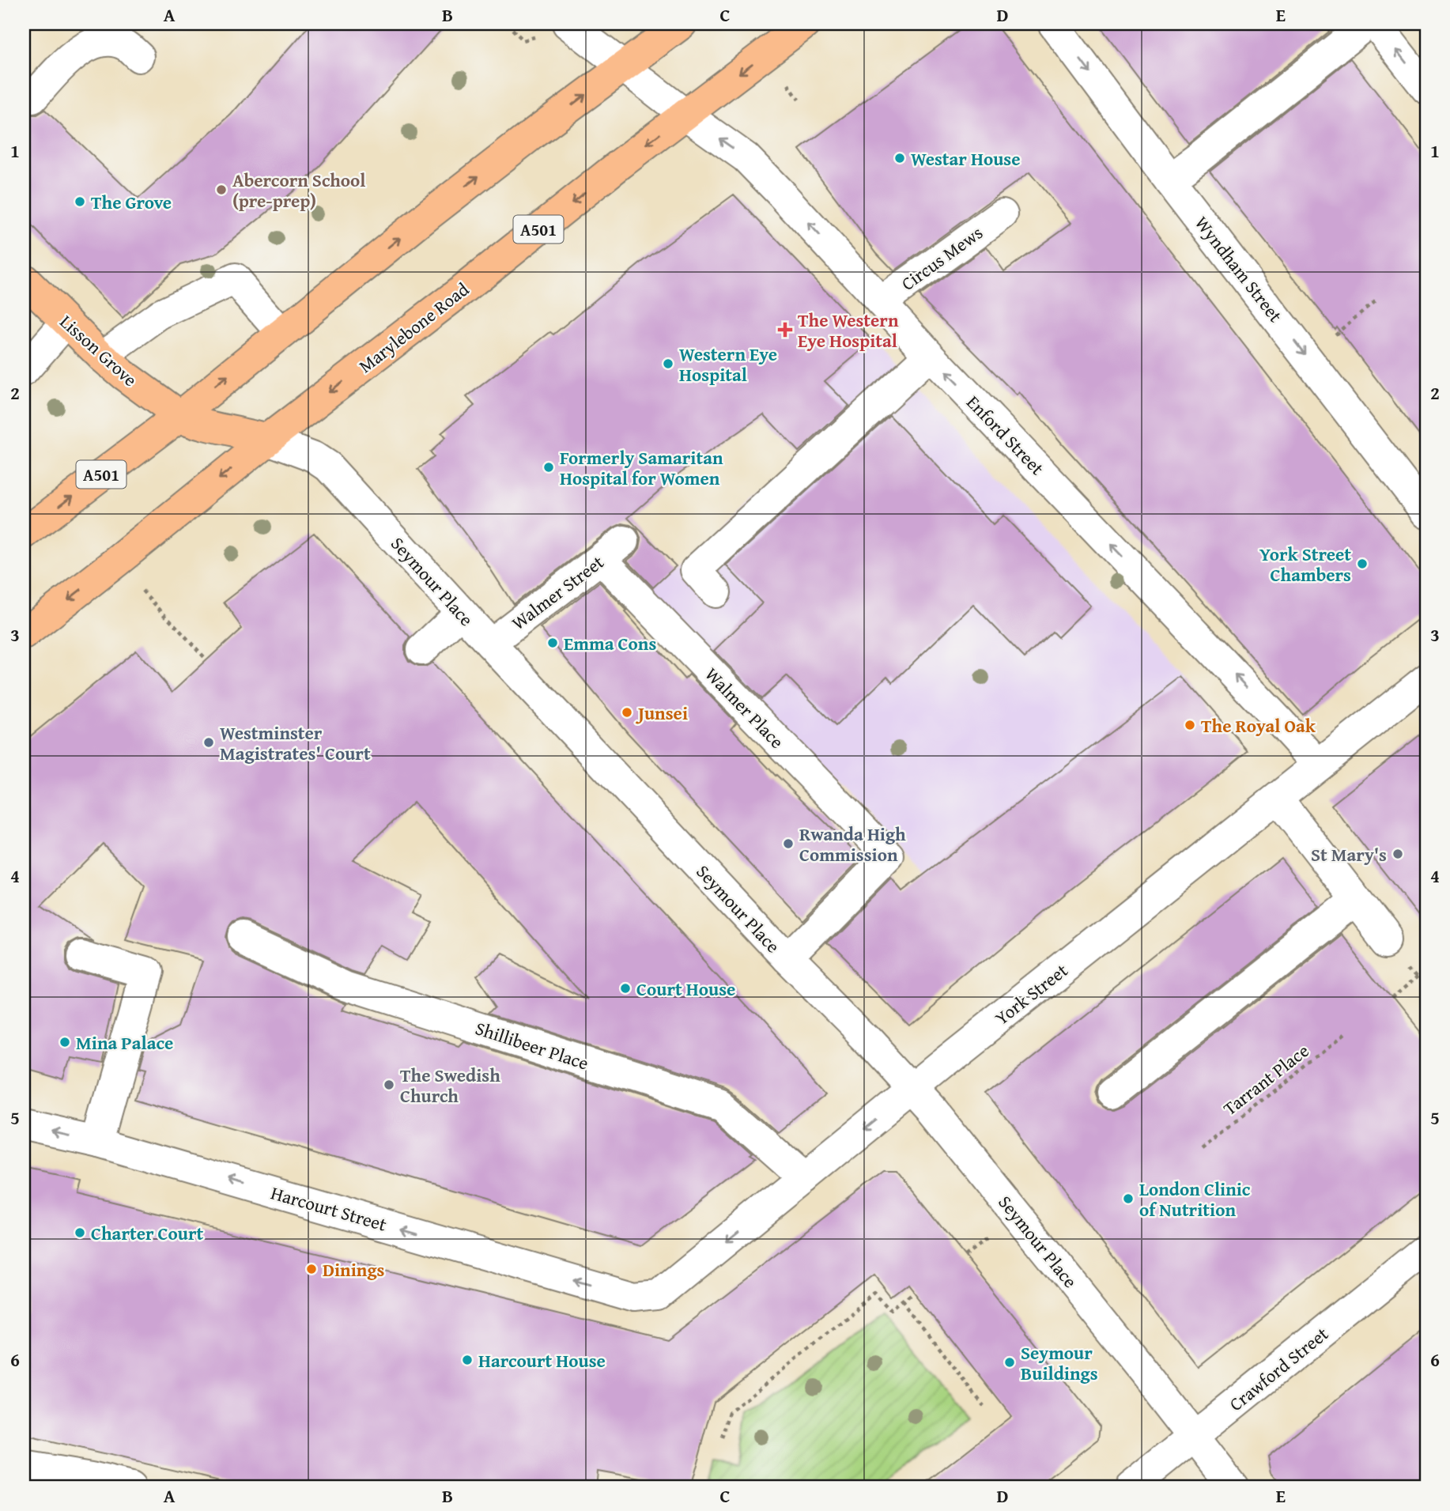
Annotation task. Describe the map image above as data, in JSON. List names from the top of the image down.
{
  "streets": {
    "main road": [
      "A501",
      "Marylebone Road",
      "Lisson Grove",
      "Seymour Place"
    ],
    "street": [
      "Circus Mews",
      "Wyndham Street",
      "Enford Street",
      "Walmer Street",
      "Walmer Place",
      "York Street",
      "Shillibeer Place",
      "Harcourt Street",
      "Crawford Street"
    ],
    "path": ["Tarrant Place"]
  },
  "crossings": [
    ["A501", "Lisson Grove"],
    ["A501", "Enford Street"],
    ["A501", "Seymour Place"],
    ["Circus Mews", "Enford Street"],
    ["Marylebone Road", "Enford Street"],
    ["Marylebone Road", "Seymour Place"],
    ["Lisson Grove", "Seymour Place"],
    ["Enford Street", "York Street"],
    ["Seymour Place", "Walmer Street"],
    ["Seymour Place", "Walmer Place"],
    ["Seymour Place", "York Street"],
    ["Seymour Place", "Crawford Street"],
    ["Walmer Street", "Walmer Place"],
    ["York Street", "Shillibeer Place"],
    ["York Street", "Harcourt Street"]
  ],
  "one_way": ["Wyndham Street", "Enford Street", "Harcourt Street"],
  "places": {
    "other": [
      "Westar House",
      "Abercorn School (pre-prep)",
      "The Grove",
      "Western Eye Hospital",
      "Formerly Samaritan Hospital for Women",
      "York Street Chambers",
      "Emma Cons",
      "Junsei",
      "The Royal Oak",
      "Westminster Magistrates' Court",
      "Rwanda High Commission",
      "St Mary's",
      "Court House",
      "Mina Palace",
      "The Swedish Church",
      "London Clinic of Nutrition",
      "Charter Court",
      "Dinings",
      "Harcourt House",
      "Seymour Buildings"
    ],
    "health": ["The Western Eye Hospital"]
  },
  "grid": {
    "columns": [
      "A",
      "B",
      "C",
      "D",
      "E"
    ],
    "rows": [
      "1",
      "2",
      "3",
      "4",
      "5",
      "6"
    ]
  }
}
